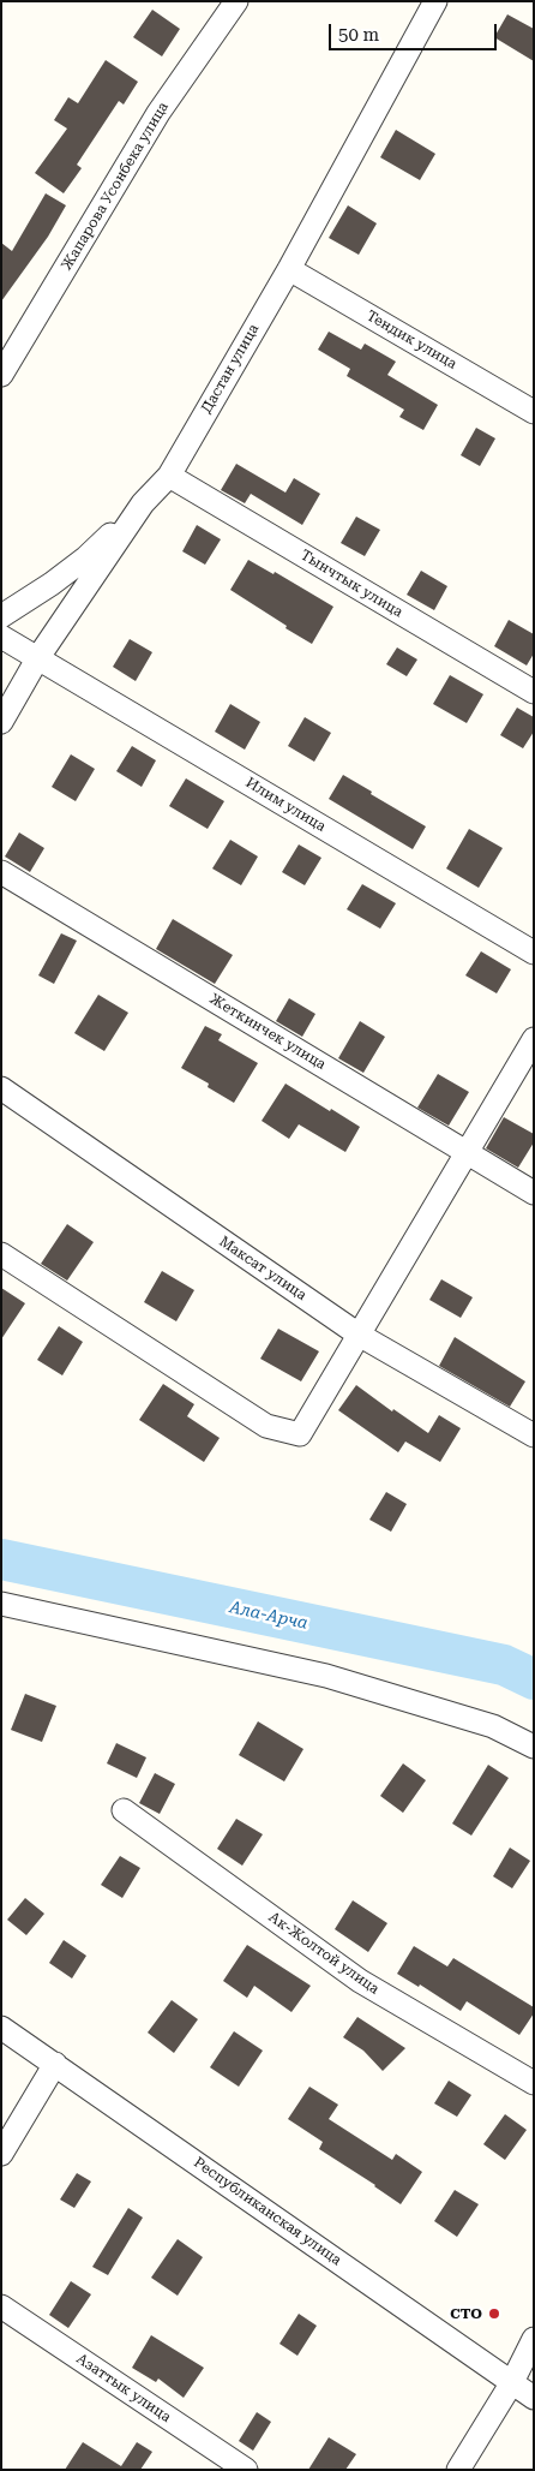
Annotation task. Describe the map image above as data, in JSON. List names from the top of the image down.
{
  "streets": {
    "street": [
      "Жапарова Усонбека улица",
      "Тендик улица",
      "Дастан улица",
      "Тынчтык улица",
      "Илим улица",
      "Жеткинчек улица",
      "Максат улица",
      "Ак-Жолтой улица",
      "Республиканская улица",
      "Азаттык улица"
    ]
  },
  "crossings": [
    ["Тендик улица", "Дастан улица"],
    ["Дастан улица", "Тынчтык улица"],
    ["Дастан улица", "Илим улица"]
  ],
  "water": ["Ала-Арча"],
  "places": ["СТО"],
  "scale_bar": "50 m"
}
